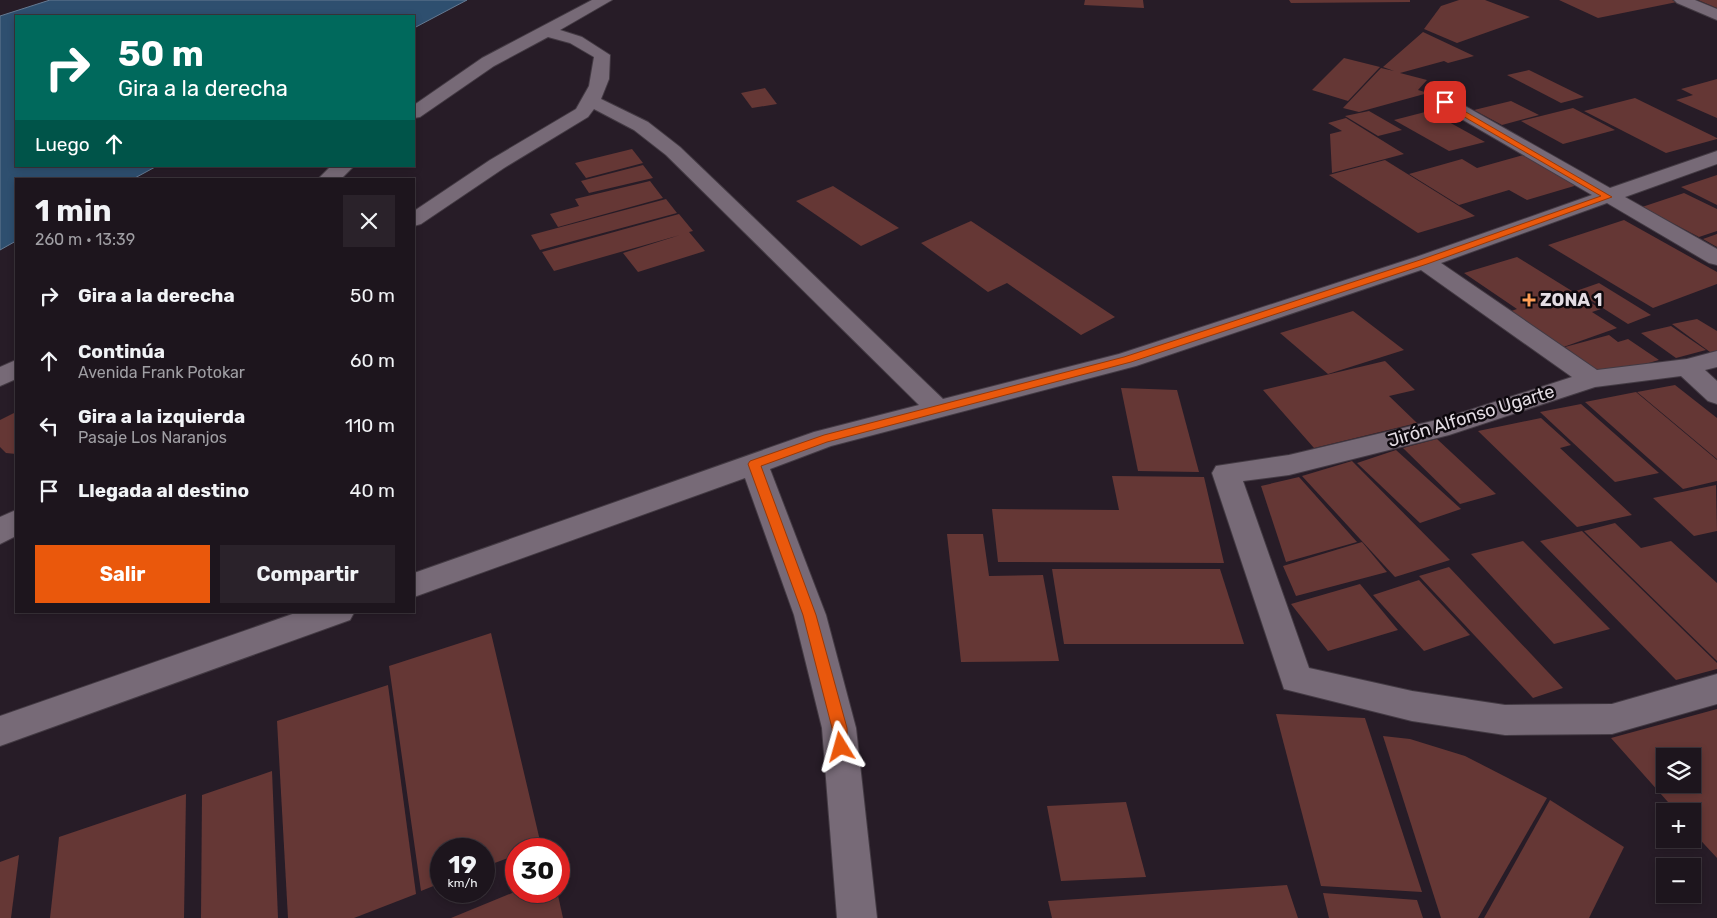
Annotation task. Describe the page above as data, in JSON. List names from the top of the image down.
{
  "streets": {
    "street": ["Jirón Alfonso Ugarte"]
  },
  "places": {
    "health": ["ZONA 1"]
  },
  "page": {
    "turn": ["50 m", "Gira a la derecha"],
    "then": "Luego",
    "heading": ["1 min", "260 m · 13:39"],
    "list": [
      {
        "name": "Gira a la derecha",
        "value": "50 m"
      },
      {
        "name": "Continúa",
        "note": "Avenida Frank Potokar",
        "value": "60 m"
      },
      {
        "name": "Gira a la izquierda",
        "note": "Pasaje Los Naranjos",
        "value": "110 m"
      },
      {
        "name": "Llegada al destino",
        "value": "40 m"
      }
    ],
    "buttons": ["Salir", "Compartir"],
    "map_buttons": ["+", "−"],
    "speed": "19 km/h",
    "limit": "30"
  }
}
